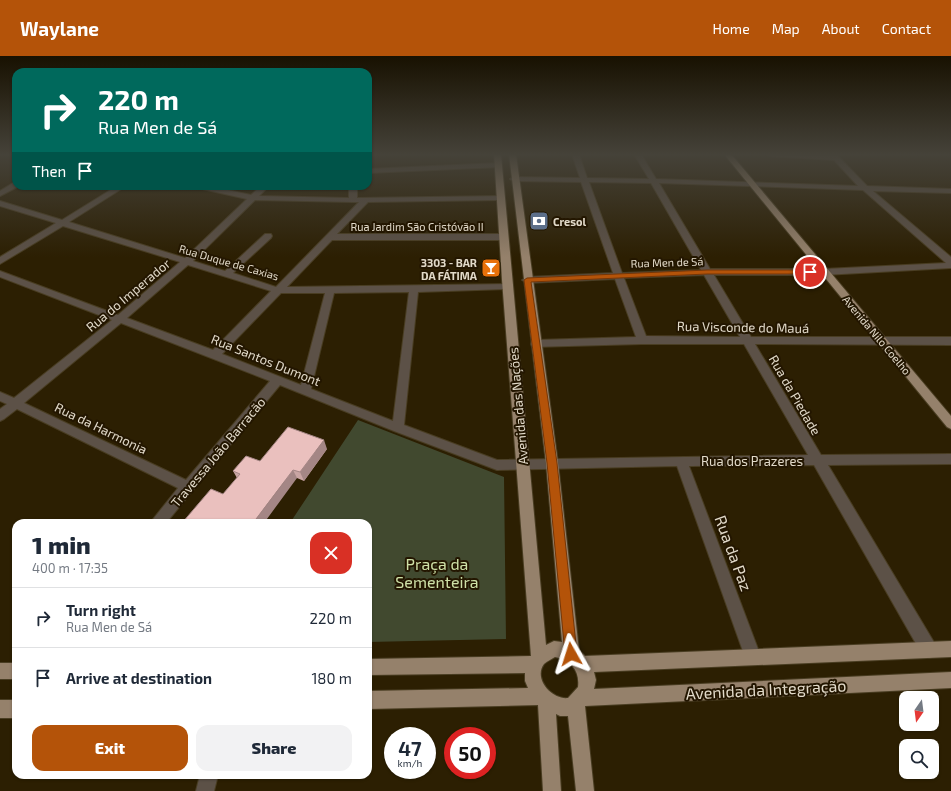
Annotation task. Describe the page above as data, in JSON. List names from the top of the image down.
{
  "streets": {
    "main road": ["Avenida Nilo Coelho", "Avenida das Nações", "Avenida da Integração"],
    "street": [
      "Rua Jardim São Cristóvão II",
      "Rua Duque de Caxias",
      "Rua Men de Sá",
      "Rua do Imperador",
      "Rua Visconde do Mauá",
      "Rua Santos Dumont",
      "Rua da Piedade",
      "Rua da Harmonia",
      "Travessa João Barracão",
      "Rua dos Prazeres",
      "Rua da Paz"
    ]
  },
  "crossings": [
    ["Rua Jardim São Cristóvão II", "Avenida das Nações"],
    ["Rua Duque de Caxias", "Rua do Imperador"],
    ["Rua Duque de Caxias", "Avenida das Nações"],
    ["Rua Men de Sá", "Avenida Nilo Coelho"],
    ["Rua Men de Sá", "Rua da Piedade"],
    ["Rua Men de Sá", "Avenida das Nações"],
    ["Rua do Imperador", "Rua Santos Dumont"],
    ["Rua do Imperador", "Rua da Harmonia"],
    ["Rua Visconde do Mauá", "Avenida Nilo Coelho"],
    ["Rua Visconde do Mauá", "Rua da Piedade"],
    ["Rua Visconde do Mauá", "Avenida das Nações"],
    ["Rua Santos Dumont", "Avenida das Nações"],
    ["Rua Santos Dumont", "Travessa João Barracão"],
    ["Rua Santos Dumont", "Rua dos Prazeres"],
    ["Rua da Piedade", "Rua dos Prazeres"],
    ["Avenida das Nações", "Rua dos Prazeres"],
    ["Avenida das Nações", "Avenida da Integração"],
    ["Rua da Harmonia", "Travessa João Barracão"],
    ["Rua dos Prazeres", "Rua da Paz"]
  ],
  "parks": ["Praça da Sementeira"],
  "places": {
    "bank": ["Cresol"],
    "bar": ["3303 - BAR DA FÁTIMA"]
  },
  "north": "bottom",
  "page": {
    "header": "Waylane",
    "nav": [
      "Home",
      "Map",
      "About",
      "Contact"
    ],
    "turn": ["220 m", "Rua Men de Sá"],
    "then": "Then",
    "heading": ["1 min", "400 m · 17:35"],
    "list": [
      {
        "name": "Turn right",
        "note": "Rua Men de Sá",
        "value": "220 m"
      },
      {
        "name": "Arrive at destination",
        "value": "180 m"
      }
    ],
    "buttons": ["Exit", "Share"],
    "speed": "47 km/h",
    "limit": "50"
  }
}
